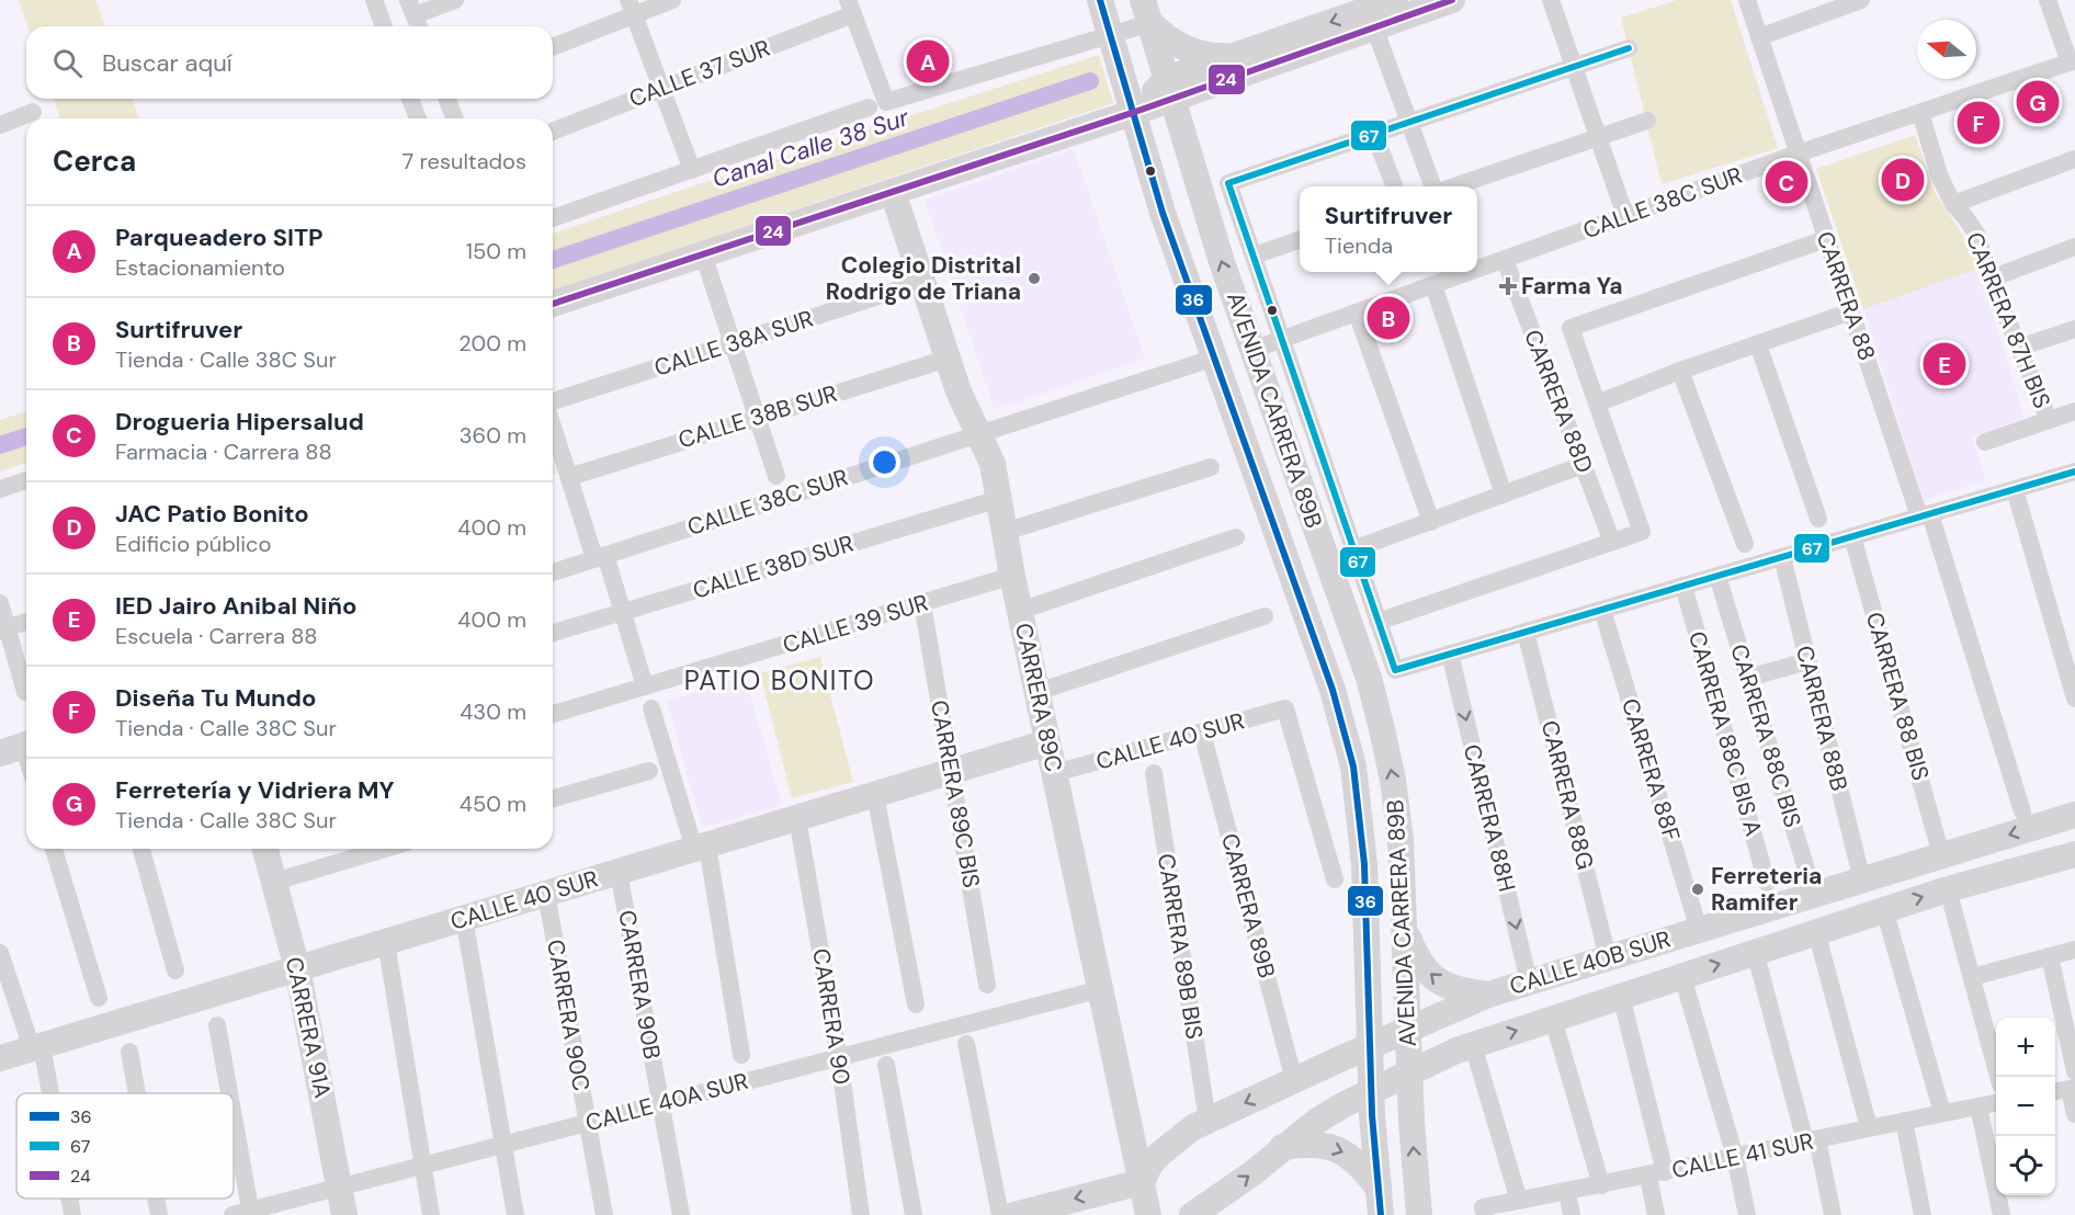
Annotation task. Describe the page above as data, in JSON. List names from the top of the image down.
{
  "streets": {
    "street": [
      "CALLE 37 SUR",
      "CALLE 38C SUR",
      "CARRERA 88",
      "CARRERA 87H BIS",
      "CALLE 38A SUR",
      "CARRERA 88D",
      "AVENIDA CARRERA 89B",
      "CALLE 38B SUR",
      "CALLE 38D SUR",
      "CALLE 39 SUR",
      "CARRERA 88 BIS",
      "CARRERA 89C",
      "CARRERA 88B",
      "CARRERA 88C BIS A",
      "CARRERA 88C BIS",
      "CALLE 40 SUR",
      "CARRERA 88F",
      "CARRERA 89C BIS",
      "CARRERA 88G",
      "CARRERA 88H",
      "CARRERA 89B",
      "CARRERA 89B BIS",
      "CALLE 40B SUR",
      "CARRERA 90B",
      "CARRERA 90C",
      "CARRERA 90",
      "CARRERA 91A",
      "CALLE 40A SUR",
      "CALLE 41 SUR"
    ]
  },
  "crossings": [
    ["CALLE 38C SUR", "CARRERA 88"],
    ["CALLE 38C SUR", "CARRERA 87H BIS"],
    ["CALLE 38C SUR", "CARRERA 88D"],
    ["CALLE 38C SUR", "AVENIDA CARRERA 89B"],
    ["CALLE 38C SUR", "CARRERA 89C"],
    ["CARRERA 88", "CARRERA 88D"],
    ["CALLE 38A SUR", "CARRERA 89C"],
    ["AVENIDA CARRERA 89B", "CALLE 40B SUR"],
    ["CALLE 38B SUR", "CARRERA 89C"],
    ["CALLE 38D SUR", "CARRERA 89C"],
    ["CALLE 39 SUR", "CARRERA 89C"],
    ["CALLE 39 SUR", "CARRERA 89C BIS"],
    ["CARRERA 88 BIS", "CALLE 40B SUR"],
    ["CARRERA 89C", "CALLE 40 SUR"],
    ["CARRERA 89C", "CALLE 40B SUR"],
    ["CARRERA 89C", "CALLE 40A SUR"],
    ["CARRERA 88B", "CALLE 40B SUR"],
    ["CARRERA 88C BIS", "CALLE 40B SUR"],
    ["CALLE 40 SUR", "CARRERA 89C BIS"],
    ["CALLE 40 SUR", "CARRERA 89B"],
    ["CALLE 40 SUR", "CARRERA 90B"],
    ["CALLE 40 SUR", "CARRERA 90C"],
    ["CALLE 40 SUR", "CARRERA 90"],
    ["CALLE 40 SUR", "CARRERA 91A"],
    ["CARRERA 88F", "CALLE 40B SUR"],
    ["CARRERA 88G", "CALLE 40B SUR"],
    ["CARRERA 88H", "CALLE 40B SUR"],
    ["CARRERA 89B", "CALLE 40B SUR"],
    ["CARRERA 89B BIS", "CALLE 40B SUR"],
    ["CARRERA 90B", "CALLE 40A SUR"],
    ["CARRERA 90C", "CALLE 40A SUR"],
    ["CARRERA 90", "CALLE 40A SUR"],
    ["CARRERA 91A", "CALLE 40A SUR"]
  ],
  "one_way": ["CARRERA 88H"],
  "districts": ["PATIO BONITO"],
  "water": ["Canal Calle 38 Sur"],
  "places": {
    "other": ["Colegio Distrital Rodrigo de Triana", "Ferreteria Ramifer"],
    "health": ["Farma Ya"]
  },
  "lines": ["transit line 36", "transit line 24", "transit line 67"],
  "legend": ["36", "67", "24"],
  "north": "left",
  "page": {
    "search": "Buscar aquí",
    "pins": [
      "A",
      "G",
      "F",
      "D",
      "C",
      "B",
      "E"
    ],
    "heading": ["Cerca", "7 resultados"],
    "popup": ["Surtifruver", "Tienda"],
    "list": [
      {
        "mark": "A",
        "name": "Parqueadero SITP",
        "note": "Estacionamiento",
        "value": "150 m"
      },
      {
        "mark": "B",
        "name": "Surtifruver",
        "note": "Tienda · Calle 38C Sur",
        "value": "200 m"
      },
      {
        "mark": "C",
        "name": "Drogueria Hipersalud",
        "note": "Farmacia · Carrera 88",
        "value": "360 m"
      },
      {
        "mark": "D",
        "name": "JAC Patio Bonito",
        "note": "Edificio público",
        "value": "400 m"
      },
      {
        "mark": "E",
        "name": "IED Jairo Anibal Niño",
        "note": "Escuela · Carrera 88",
        "value": "400 m"
      },
      {
        "mark": "F",
        "name": "Diseña Tu Mundo",
        "note": "Tienda · Calle 38C Sur",
        "value": "430 m"
      },
      {
        "mark": "G",
        "name": "Ferretería y Vidriera MY",
        "note": "Tienda · Calle 38C Sur",
        "value": "450 m"
      }
    ],
    "map_buttons": ["+", "−"]
  }
}
